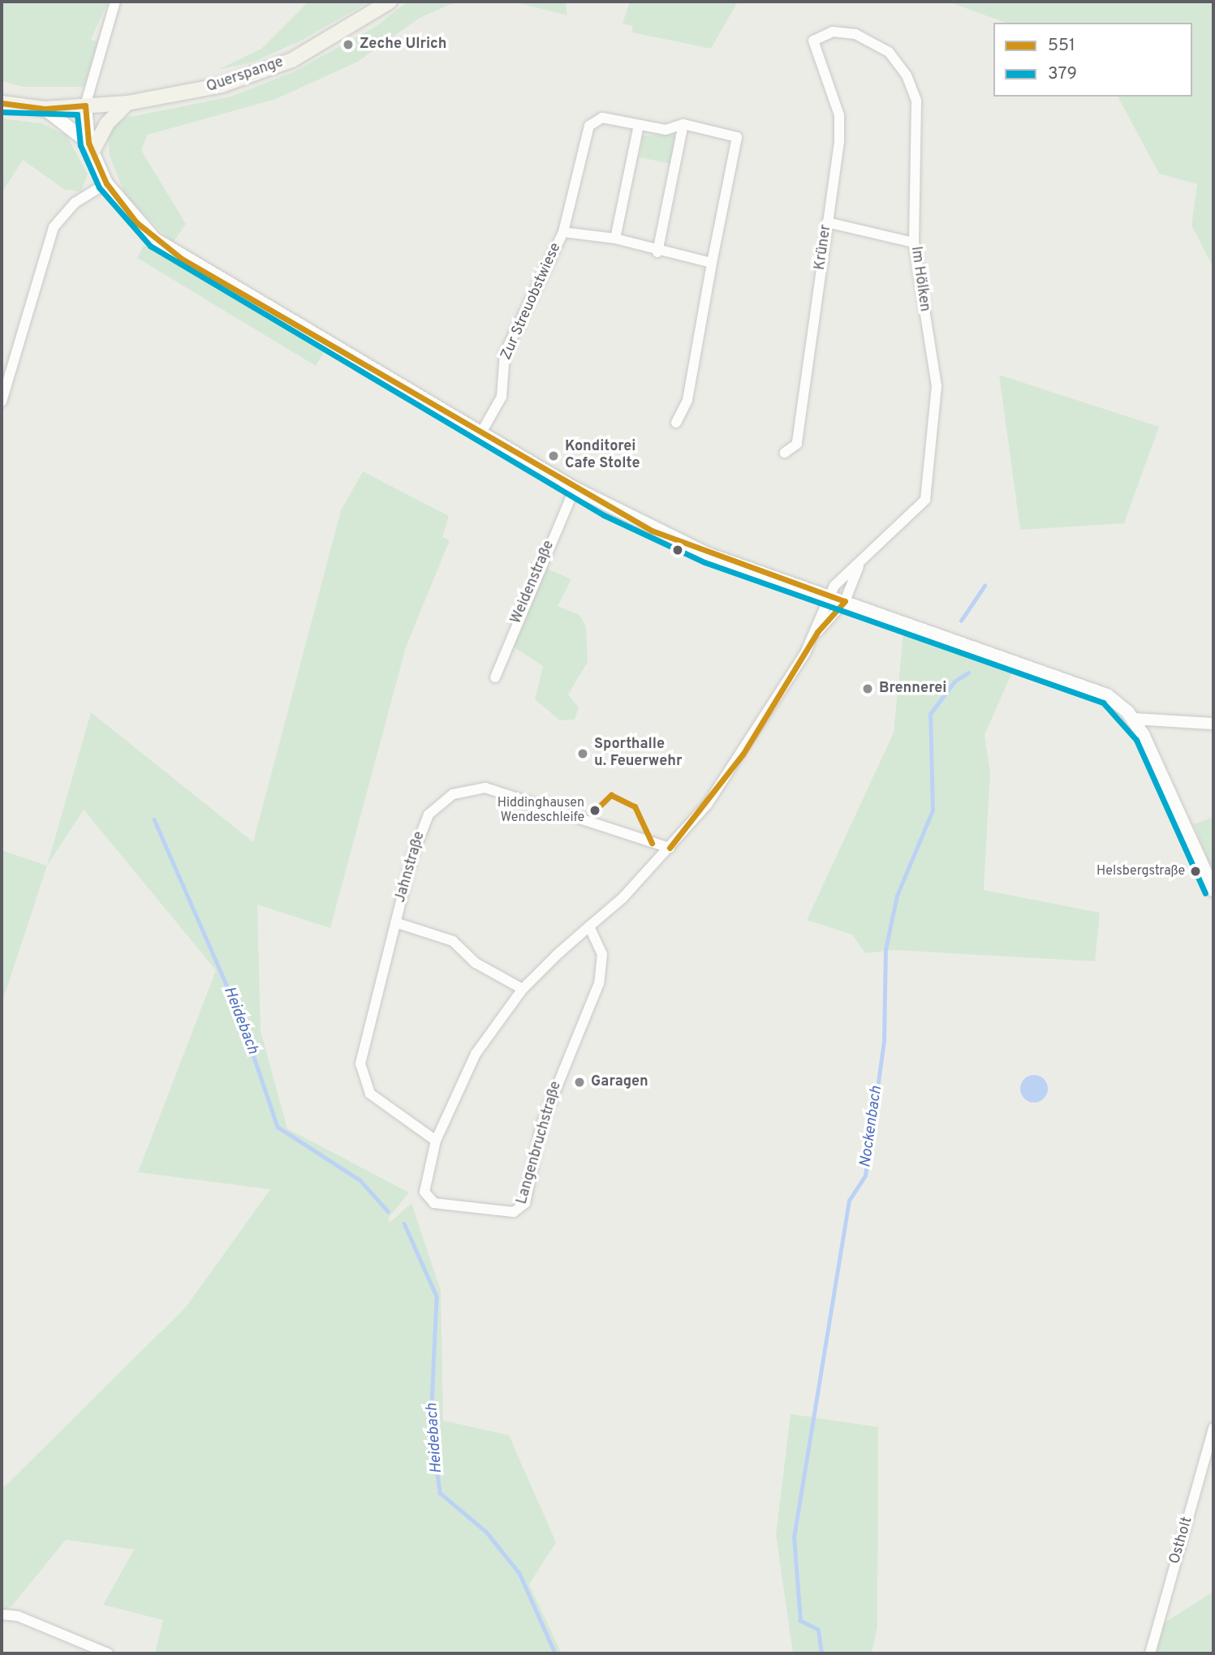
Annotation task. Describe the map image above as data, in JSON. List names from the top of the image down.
{
  "streets": {
    "main road": ["Querspange"],
    "street": [
      "Krüner",
      "Im Hölken",
      "Zur Streuobstwiese",
      "Weidenstraße",
      "Jahnstraße",
      "Langenbruchstraße",
      "Ostholt"
    ]
  },
  "crossings": [
    ["Krüner", "Im Hölken"],
    ["Im Hölken", "Langenbruchstraße"],
    ["Jahnstraße", "Langenbruchstraße"]
  ],
  "water": ["Heidebach", "Nockenbach"],
  "places": [
    "Zeche Ulrich",
    "Konditorei Cafe Stolte",
    "Brennerei",
    "Sporthalle u. Feuerwehr",
    "Hiddinghausen Wendeschleife",
    "Helsbergstraße",
    "Garagen"
  ],
  "lines": ["transit line 551", "transit line 379"],
  "legend": ["551", "379"]
}
